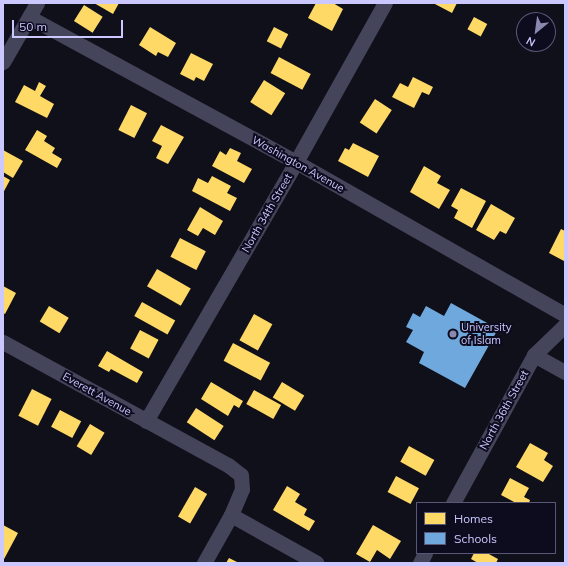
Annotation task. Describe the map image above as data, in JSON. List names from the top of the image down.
{
  "streets": {
    "street": [
      "Washington Avenue",
      "North 34th Street",
      "Everett Avenue",
      "North 36th Street"
    ]
  },
  "crossings": [
    ["Washington Avenue", "North 34th Street"],
    ["North 34th Street", "Everett Avenue"]
  ],
  "places": ["University of Islam"],
  "legend": ["Homes", "Schools"],
  "scale_bar": "50 m",
  "north": "bottom left"
}
